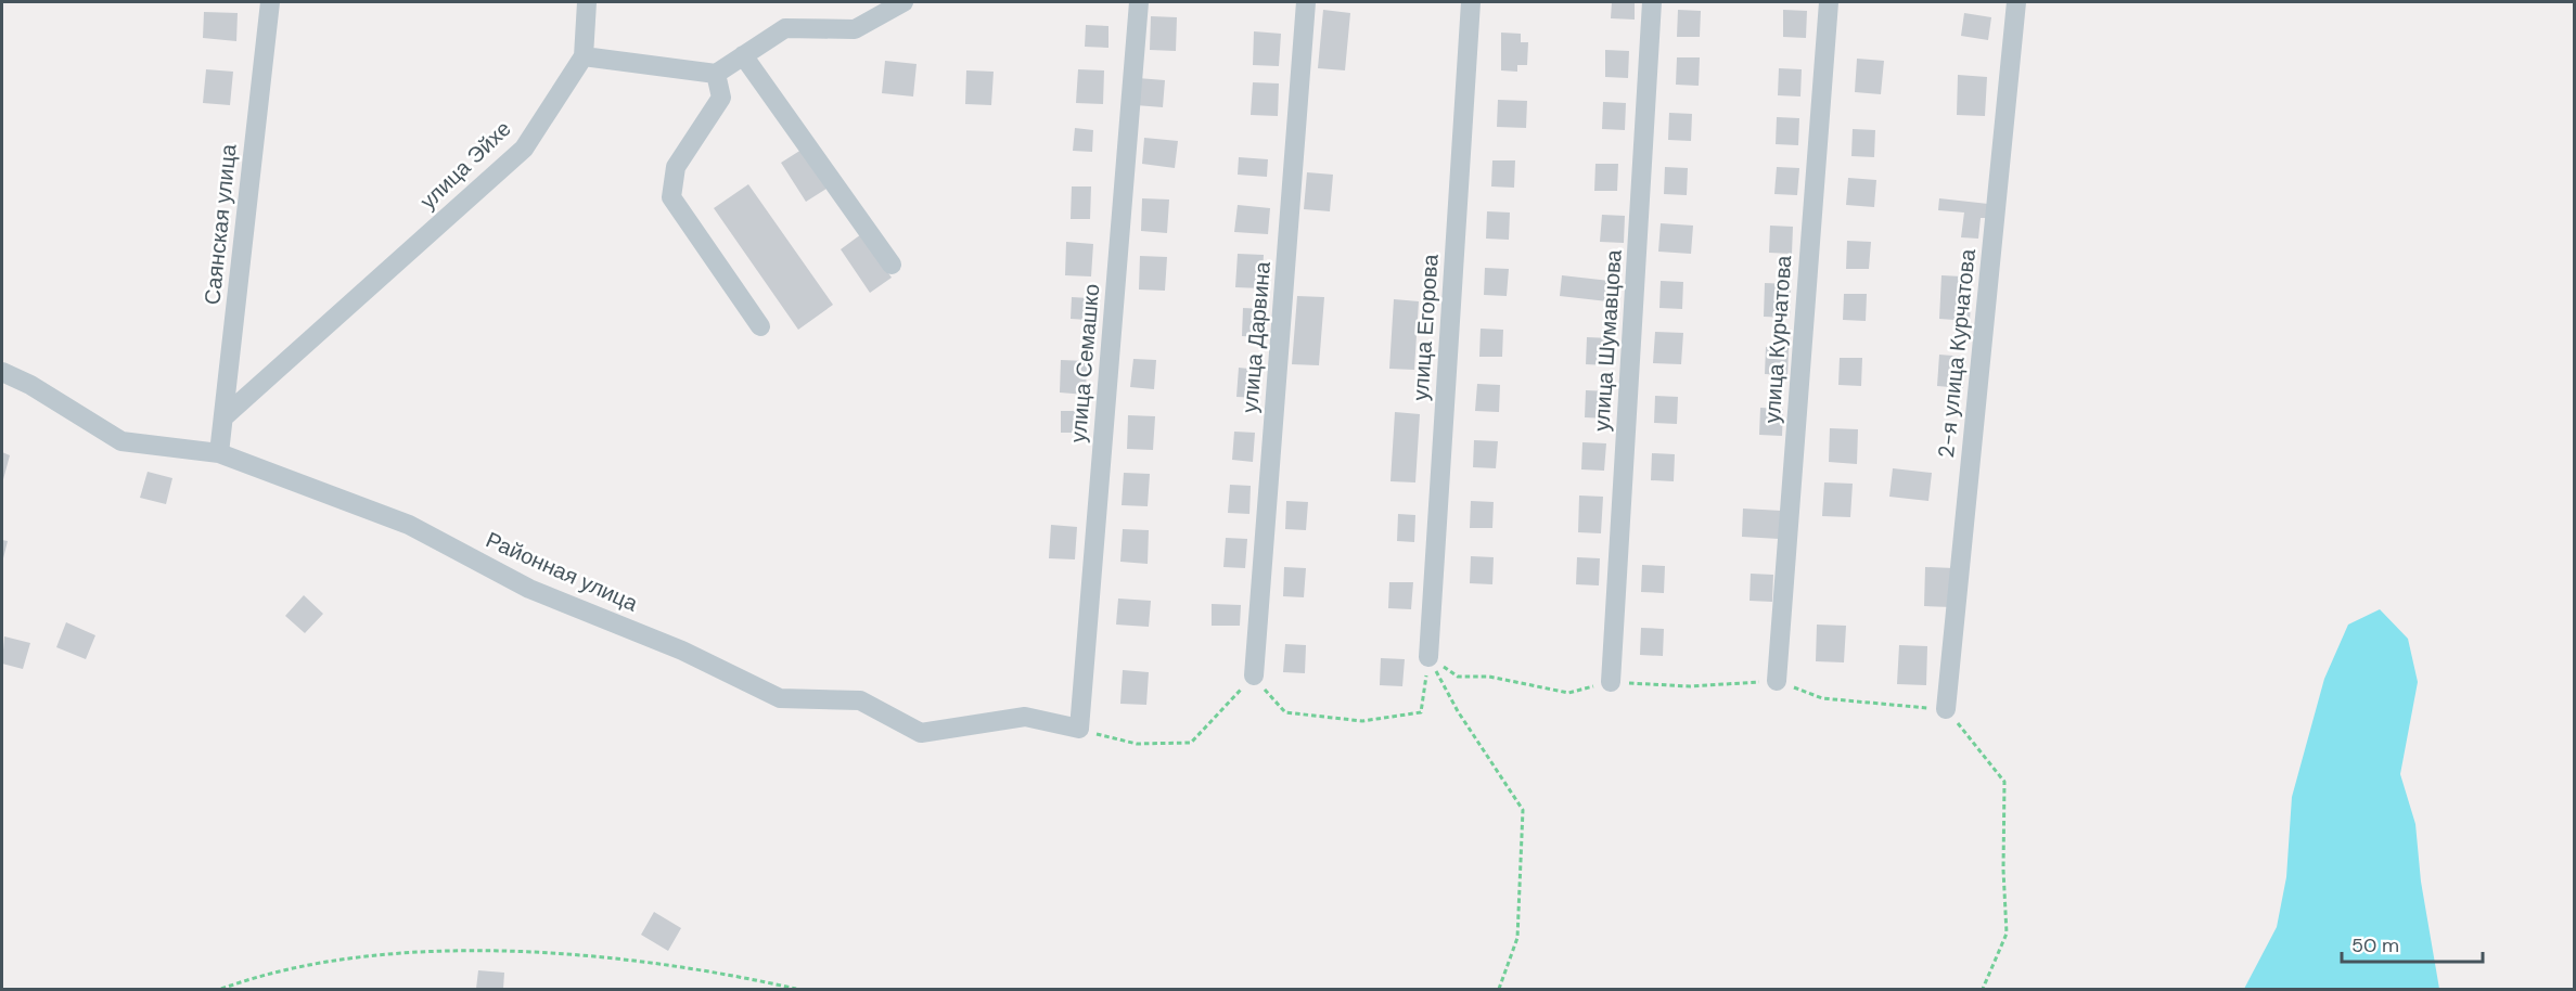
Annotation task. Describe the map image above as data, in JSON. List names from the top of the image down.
{
  "streets": {
    "street": [
      "улица Эйхе",
      "Саянская улица",
      "улица Егорова",
      "улица Дарвина",
      "улица Курчатова",
      "улица Шумавцова",
      "2-я улица Курчатова",
      "улица Семашко",
      "Районная улица"
    ]
  },
  "crossings": [
    ["улица Эйхе", "Саянская улица"],
    ["Саянская улица", "Районная улица"],
    ["улица Семашко", "Районная улица"]
  ],
  "scale_bar": "50 m"
}
